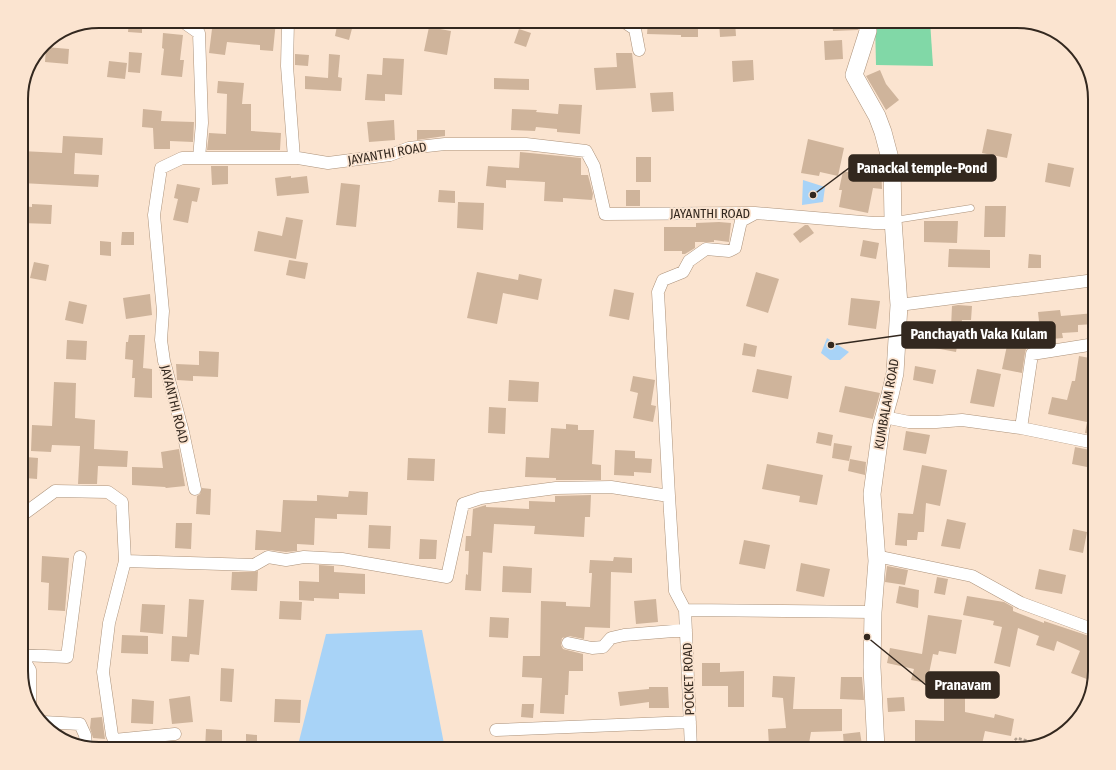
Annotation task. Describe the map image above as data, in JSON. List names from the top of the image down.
{
  "streets": {
    "main road": ["KUMBALAM ROAD"],
    "street": ["JAYANTHI ROAD", "POCKET ROAD"]
  },
  "crossings": [
    ["JAYANTHI ROAD", "KUMBALAM ROAD"]
  ],
  "places": ["Panackal temple-Pond", "Panchayath Vaka Kulam", "Pranavam"]
}
